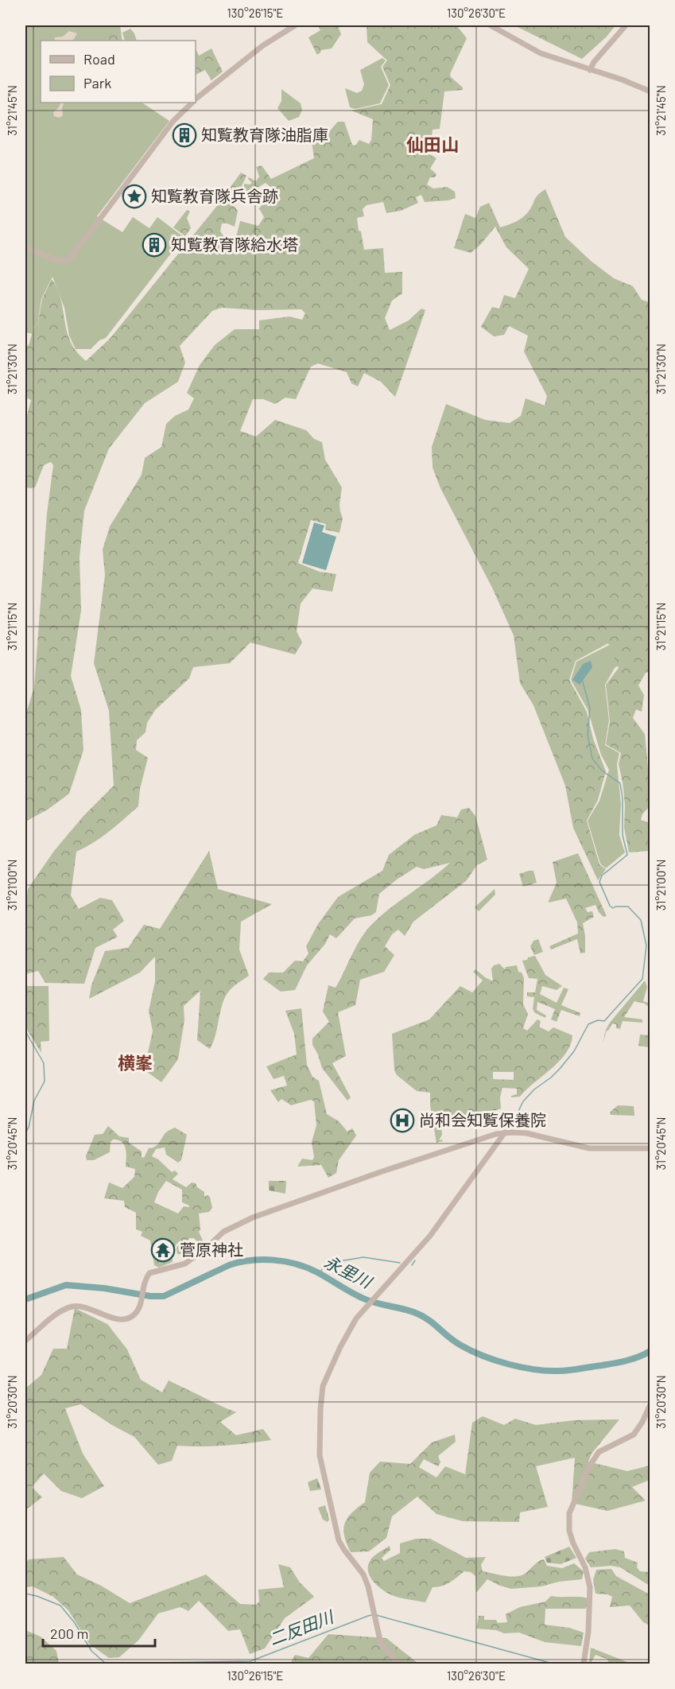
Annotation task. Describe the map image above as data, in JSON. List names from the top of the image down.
{
  "districts": ["仙田山", "横峯"],
  "water": ["永里川", "二反田川"],
  "places": {
    "building": ["知覧教育隊油脂庫", "知覧教育隊給水塔"],
    "place": ["知覧教育隊兵舎跡"],
    "hospital": ["尚和会知覧保養院"],
    "temple": ["菅原神社"]
  },
  "legend": ["Road", "Park"],
  "scale_bar": "200 m",
  "coordinates": [
    "130°26'15\"E",
    "130°26'30\"E",
    "31°21'45\"N",
    "31°21'30\"N",
    "31°21'15\"N",
    "31°21'00\"N",
    "31°20'45\"N",
    "31°20'30\"N"
  ]
}
